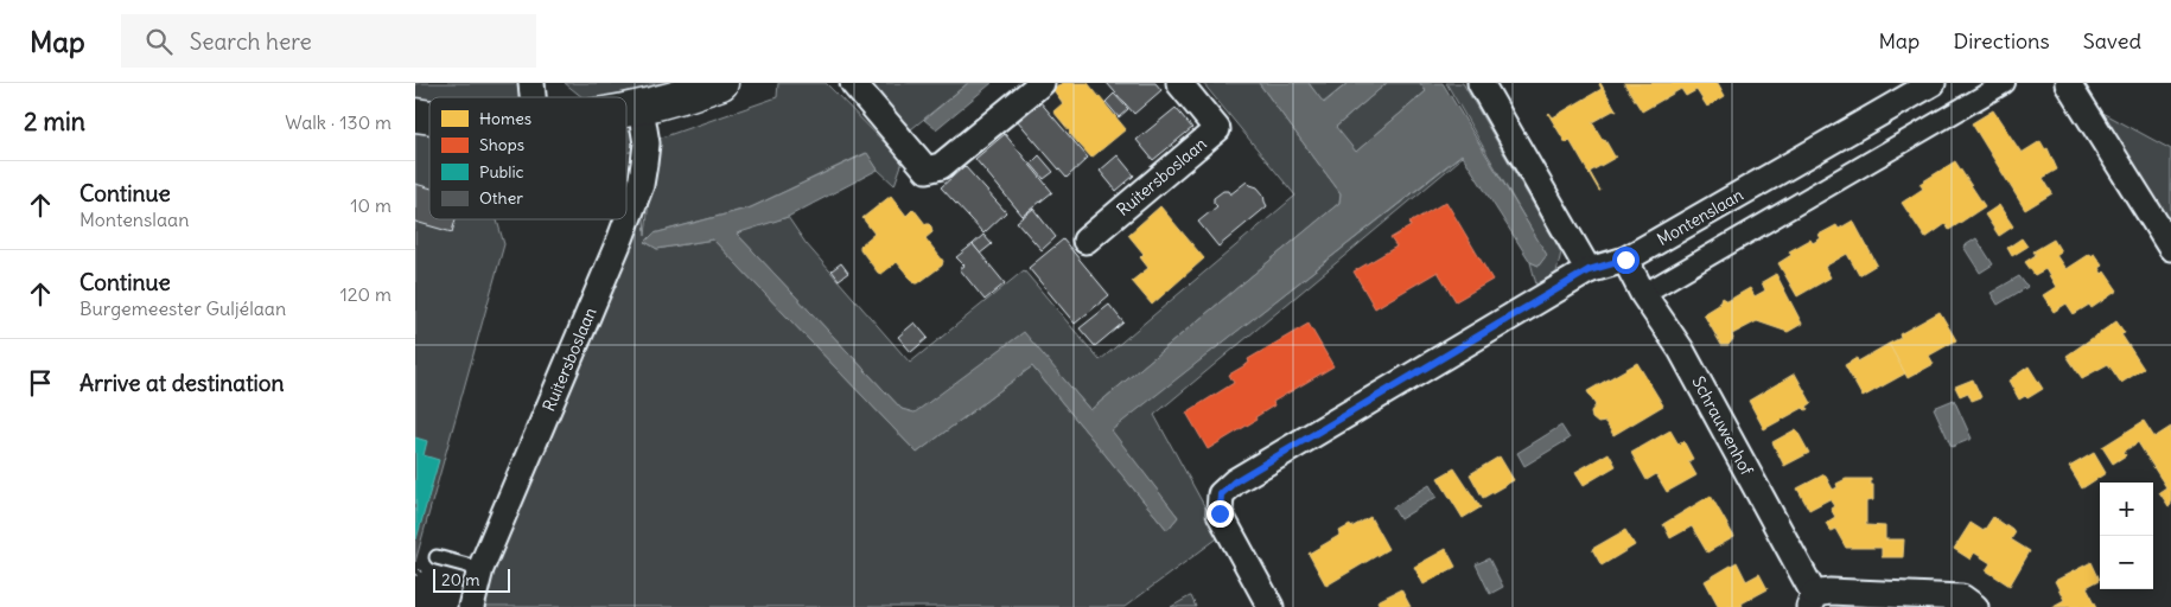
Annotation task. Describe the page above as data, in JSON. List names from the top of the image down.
{
  "streets": {
    "street": ["Ruitersboslaan", "Montenslaan", "Schrauwenhof"]
  },
  "crossings": [
    ["Montenslaan", "Schrauwenhof"]
  ],
  "legend": [
    "Homes",
    "Shops",
    "Public",
    "Other"
  ],
  "scale_bar": "20 m",
  "page": {
    "header": "Map",
    "search": "Search here",
    "nav": ["Map", "Directions", "Saved"],
    "heading": ["2 min", "Walk · 130 m"],
    "list": [
      ["Continue", "Montenslaan", "10 m"],
      ["Continue", "Burgemeester Guljélaan", "120 m"],
      "Arrive at destination"
    ],
    "map_buttons": ["+", "−"],
    "scale": "20 m"
  }
}
